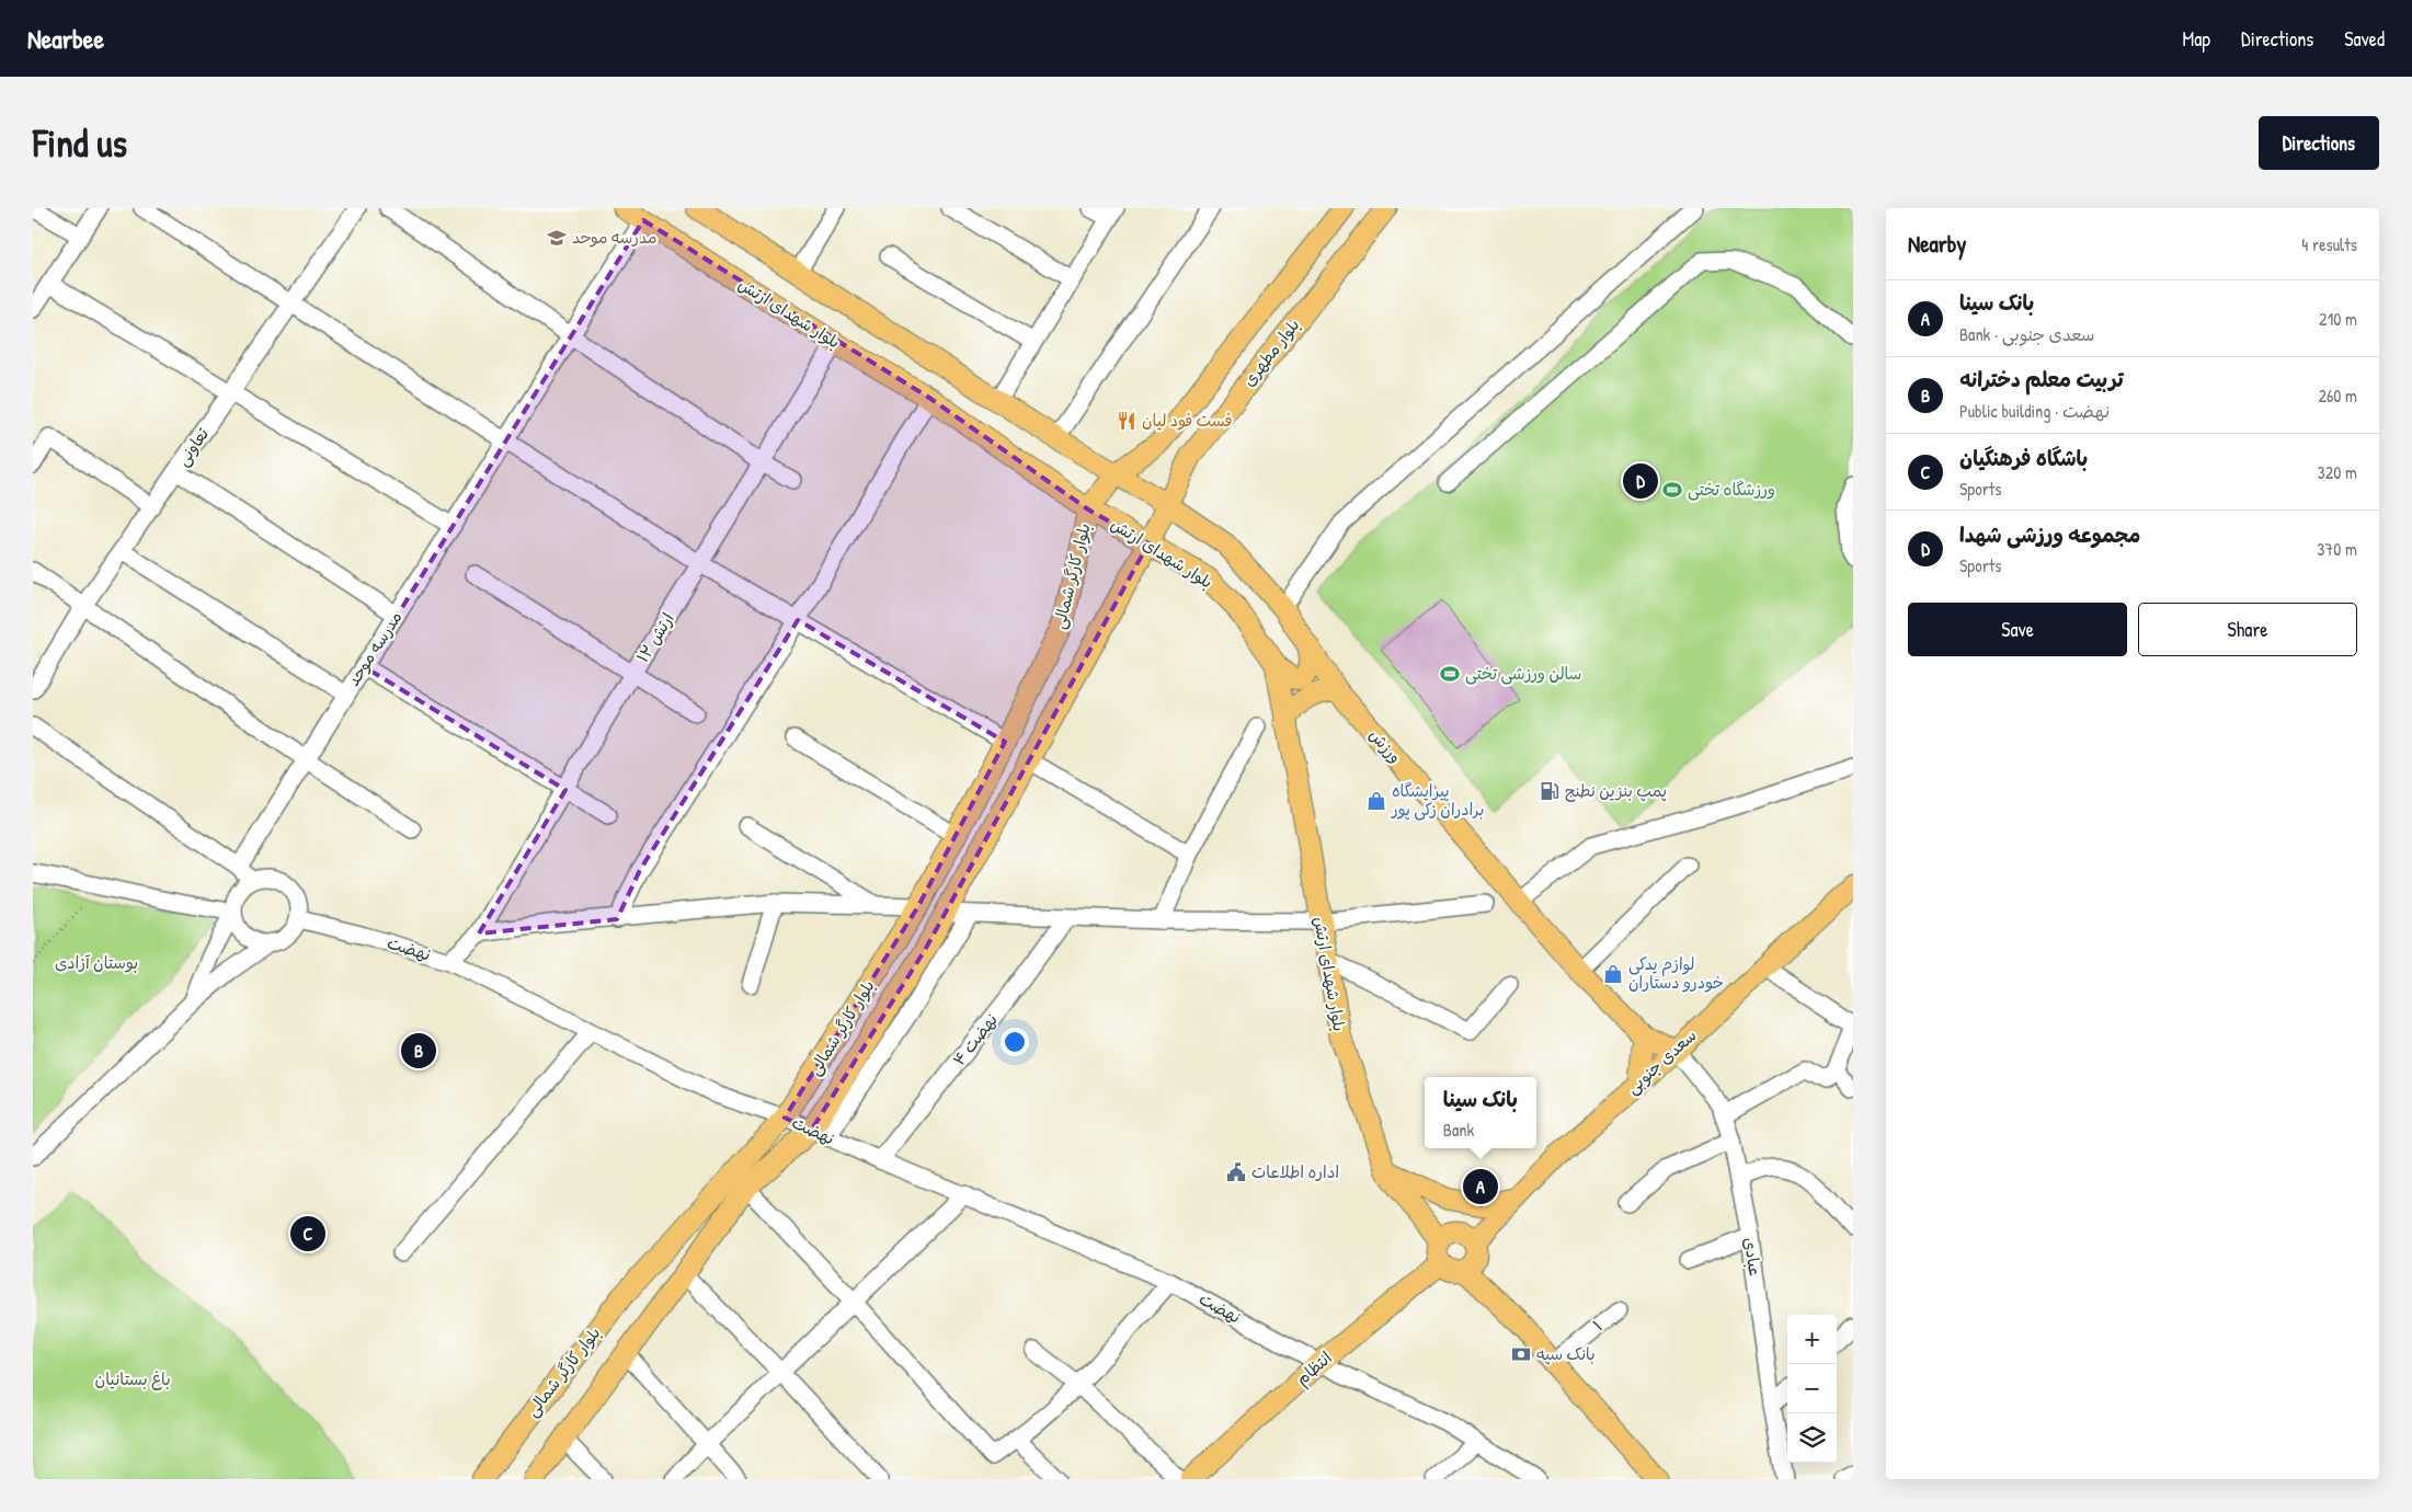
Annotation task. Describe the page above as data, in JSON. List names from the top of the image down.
{
  "streets": {
    "main road": [
      "بلوار شهدای ارتش",
      "بلوار مطهری",
      "بلوار کارگر شمالی",
      "ورزش",
      "سعدی جنوبی",
      "انتظام"
    ],
    "street": [
      "تعاونی",
      "ارتش ۱۲",
      "مدرسه موحد",
      "نهضت",
      "نهضت ۴",
      "عبادی",
      "۱"
    ]
  },
  "crossings": [
    ["بلوار شهدای ارتش", "بلوار مطهری"],
    ["بلوار شهدای ارتش", "بلوار کارگر شمالی"],
    ["بلوار شهدای ارتش", "ارتش ۱۲"],
    ["بلوار شهدای ارتش", "مدرسه موحد"],
    ["بلوار شهدای ارتش", "سعدی جنوبی"],
    ["بلوار شهدای ارتش", "انتظام"],
    ["بلوار مطهری", "بلوار کارگر شمالی"],
    ["بلوار مطهری", "ورزش"],
    ["بلوار کارگر شمالی", "نهضت"],
    ["ارتش ۱۲", "نهضت"],
    ["ورزش", "سعدی جنوبی"],
    ["ورزش", "عبادی"],
    ["نهضت", "نهضت ۴"],
    ["نهضت", "انتظام"],
    ["سعدی جنوبی", "عبادی"],
    ["سعدی جنوبی", "انتظام"]
  ],
  "parks": ["بوستان آزادی", "باغ بستانیان"],
  "places": {
    "school or university": ["مدرسه موحد"],
    "restaurant": ["فست فود لیان"],
    "sports": ["ورزشگاه تختی", "سالن ورزشی تختی"],
    "fuel station": ["پمپ بنزین نطنج"],
    "shop": ["پیرایشگاه برادران زکی پور", "لوازم یدکی خودرو دستاران"],
    "public building": ["اداره اطلاعات"],
    "bank": ["بانک سپه"]
  },
  "page": {
    "header": "Nearbee",
    "nav": ["Map", "Directions", "Saved"],
    "buttons": [
      "Directions",
      ["Save", "Share"]
    ],
    "title": "Find us",
    "heading": ["Nearby", "4 results"],
    "list": [
      {
        "mark": "A",
        "name": "بانک سینا",
        "note": "Bank · سعدی جنوبی",
        "value": "210 m"
      },
      {
        "mark": "B",
        "name": "تربیت معلم دخترانه",
        "note": "Public building · نهضت",
        "value": "260 m"
      },
      {
        "mark": "C",
        "name": "باشگاه فرهنگیان",
        "note": "Sports",
        "value": "320 m"
      },
      {
        "mark": "D",
        "name": "مجموعه ورزشی شهدا",
        "note": "Sports",
        "value": "370 m"
      }
    ],
    "pins": [
      "D",
      "B",
      "A",
      "C"
    ],
    "popup": ["بانک سینا", "Bank"],
    "map_buttons": ["+", "−"]
  }
}
